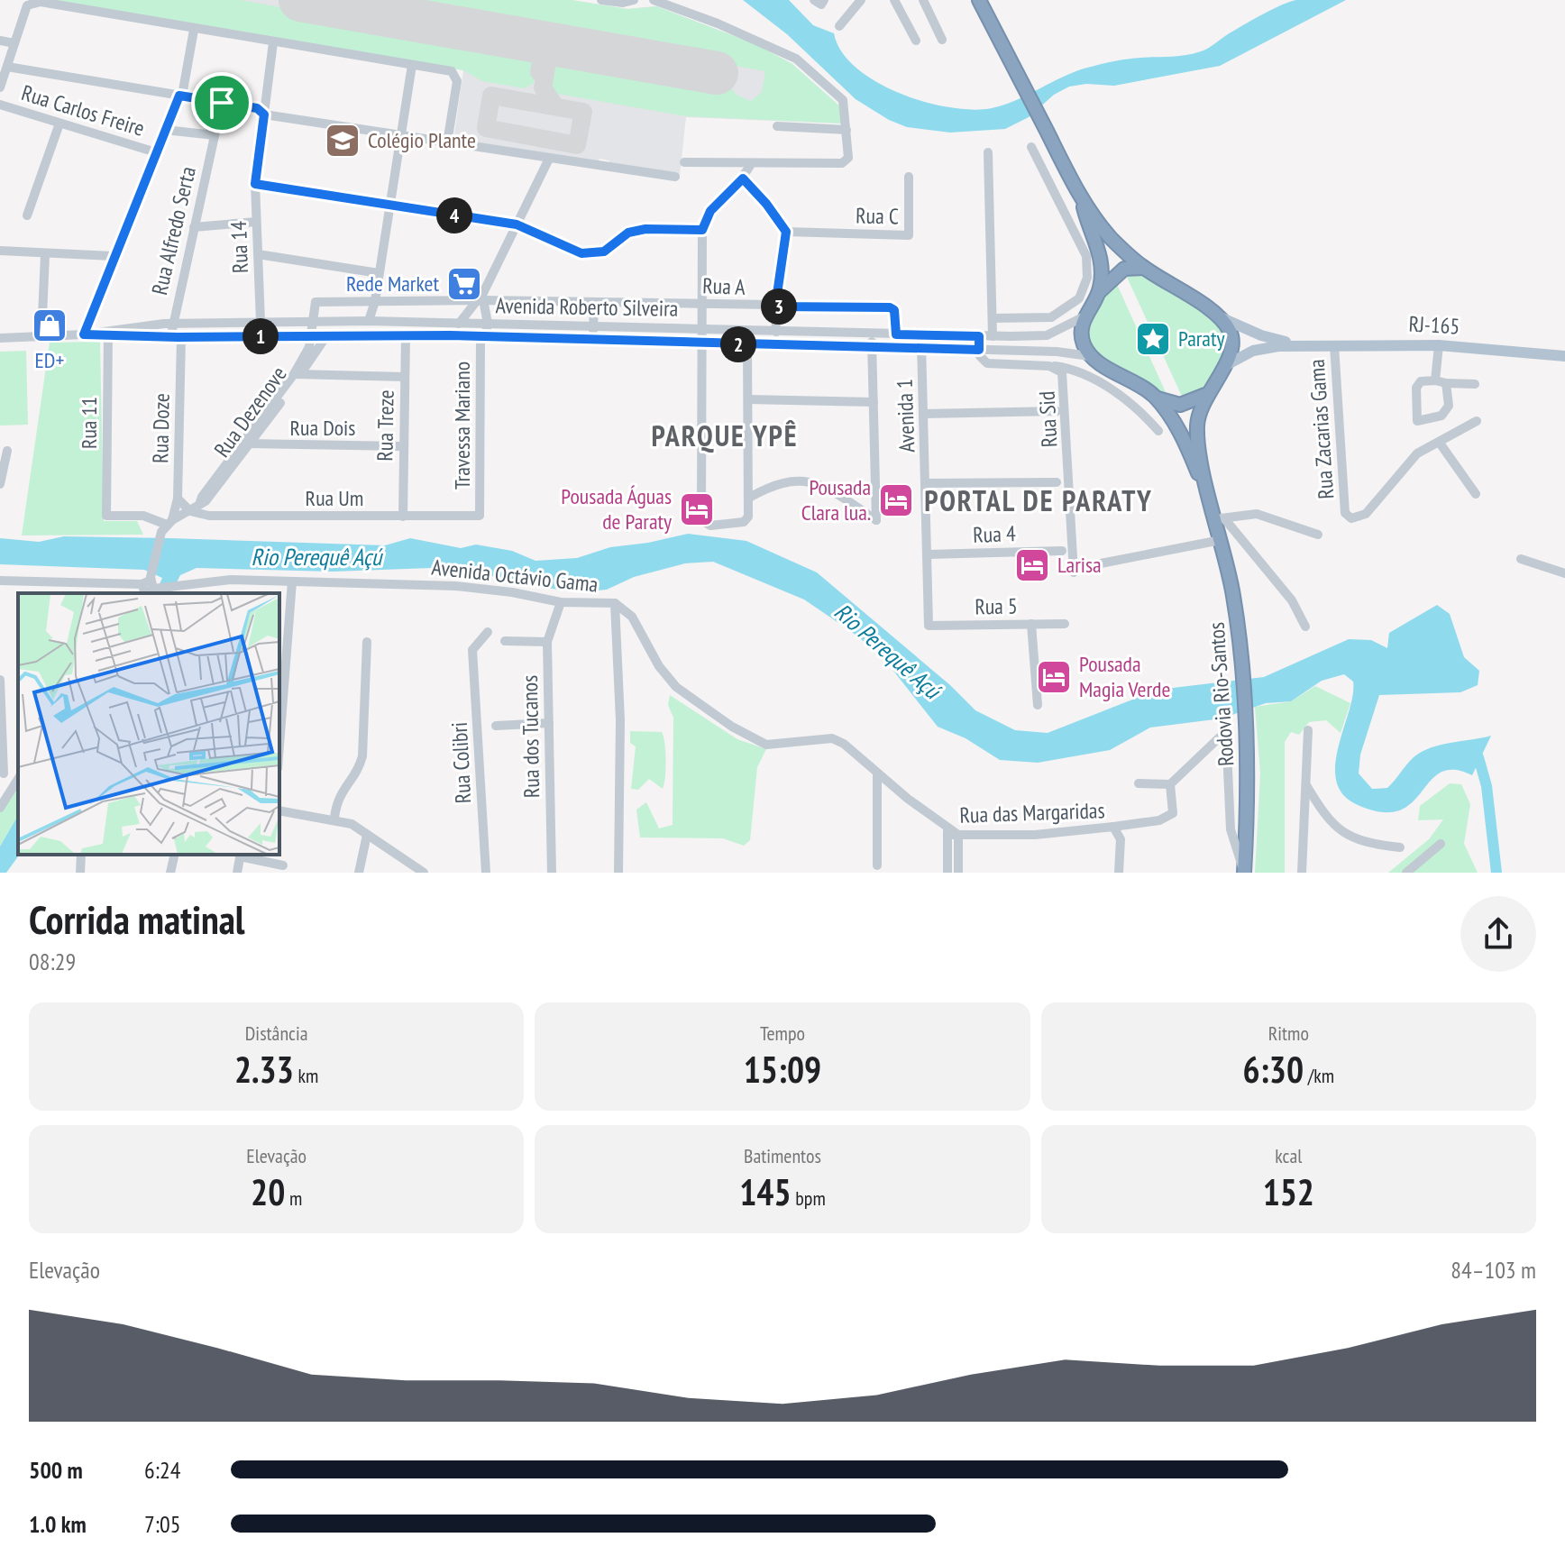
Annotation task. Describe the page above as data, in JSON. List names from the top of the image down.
{
  "streets": {
    "highway": ["Rodovia Rio-Santos"],
    "main road": ["RJ-165"],
    "street": [
      "Rua Carlos Freire",
      "Rua C",
      "Rua Alfredo Serta",
      "Rua 14",
      "Rua A",
      "Avenida Roberto Silveira",
      "Rua Dezenove",
      "Avenida 1",
      "Rua Sid",
      "Rua 11",
      "Rua Treze",
      "Travessa Mariano",
      "Rua Doze",
      "Rua Dois",
      "Rua Zacarias Gama",
      "Rua Um",
      "Rua 4",
      "Avenida Octávio Gama",
      "Rua 5",
      "Rua dos Tucanos",
      "Rua Colibri",
      "Rua das Margaridas"
    ]
  },
  "crossings": [
    ["Rua Alfredo Serta", "Avenida Roberto Silveira"],
    ["Rua 14", "Avenida Roberto Silveira"],
    ["Rua A", "Avenida Roberto Silveira"],
    ["Rua A", "Rua Dezenove"],
    ["Avenida Roberto Silveira", "RJ-165"],
    ["Avenida Roberto Silveira", "Rua Dezenove"],
    ["Avenida Roberto Silveira", "Avenida 1"],
    ["Avenida Roberto Silveira", "Rua Sid"],
    ["Avenida Roberto Silveira", "Rua 11"],
    ["Avenida Roberto Silveira", "Rua Treze"],
    ["Avenida Roberto Silveira", "Travessa Mariano"],
    ["Avenida Roberto Silveira", "Rua Doze"],
    ["RJ-165", "Rua Zacarias Gama"],
    ["Rua Dezenove", "Rua 11"],
    ["Rua Dezenove", "Rua Doze"],
    ["Rua Dezenove", "Rua Dois"],
    ["Rua Dezenove", "Rua Um"],
    ["Avenida 1", "Rua 4"],
    ["Avenida 1", "Rua 5"],
    ["Rua 11", "Rua Doze"],
    ["Rua Treze", "Rua Dois"],
    ["Rua Treze", "Rua Um"],
    ["Travessa Mariano", "Rua Um"],
    ["Avenida Octávio Gama", "Rua dos Tucanos"]
  ],
  "districts": ["PARQUE YPÊ", "PORTAL DE PARATY"],
  "water": ["Rio Perequê Açú"],
  "places": {
    "school or university": ["Colégio Plante"],
    "supermarket": ["Rede Market"],
    "shop": ["ED+"],
    "place": ["Paraty"],
    "hotel": [
      "Pousada Clara lua.",
      "Pousada Águas de Paraty",
      "Larisa",
      "Pousada Magia Verde"
    ]
  },
  "page": {
    "pins": [
      "4",
      "3",
      "1",
      "2"
    ],
    "heading": ["Corrida matinal", "08:29"],
    "stats": [
      ["Distância", "2.33 km"],
      ["Tempo", "15:09"],
      ["Ritmo", "6:30 /km"],
      ["Elevação", "20 m"],
      ["Batimentos", "145 bpm"],
      ["kcal", "152"]
    ],
    "chart": ["Elevação", "84–103 m"],
    "list": [
      {
        "name": "500 m",
        "note": "6:24"
      },
      {
        "name": "1.0 km",
        "note": "7:05"
      }
    ]
  }
}
